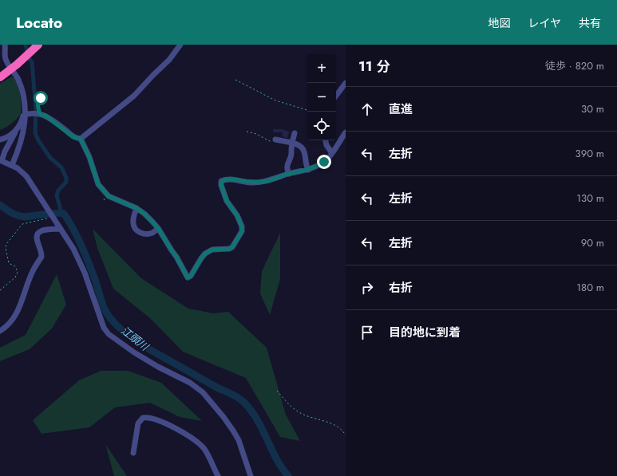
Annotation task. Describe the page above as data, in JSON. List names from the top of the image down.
{
  "water": ["江頭川"],
  "page": {
    "header": "Locato",
    "nav": ["地図", "レイヤ", "共有"],
    "heading": ["11 分", "徒歩 · 820 m"],
    "map_buttons": ["+", "−"],
    "list": [
      ["直進", "30 m"],
      ["左折", "390 m"],
      ["左折", "130 m"],
      ["左折", "90 m"],
      ["右折", "180 m"],
      "目的地に到着"
    ]
  }
}
